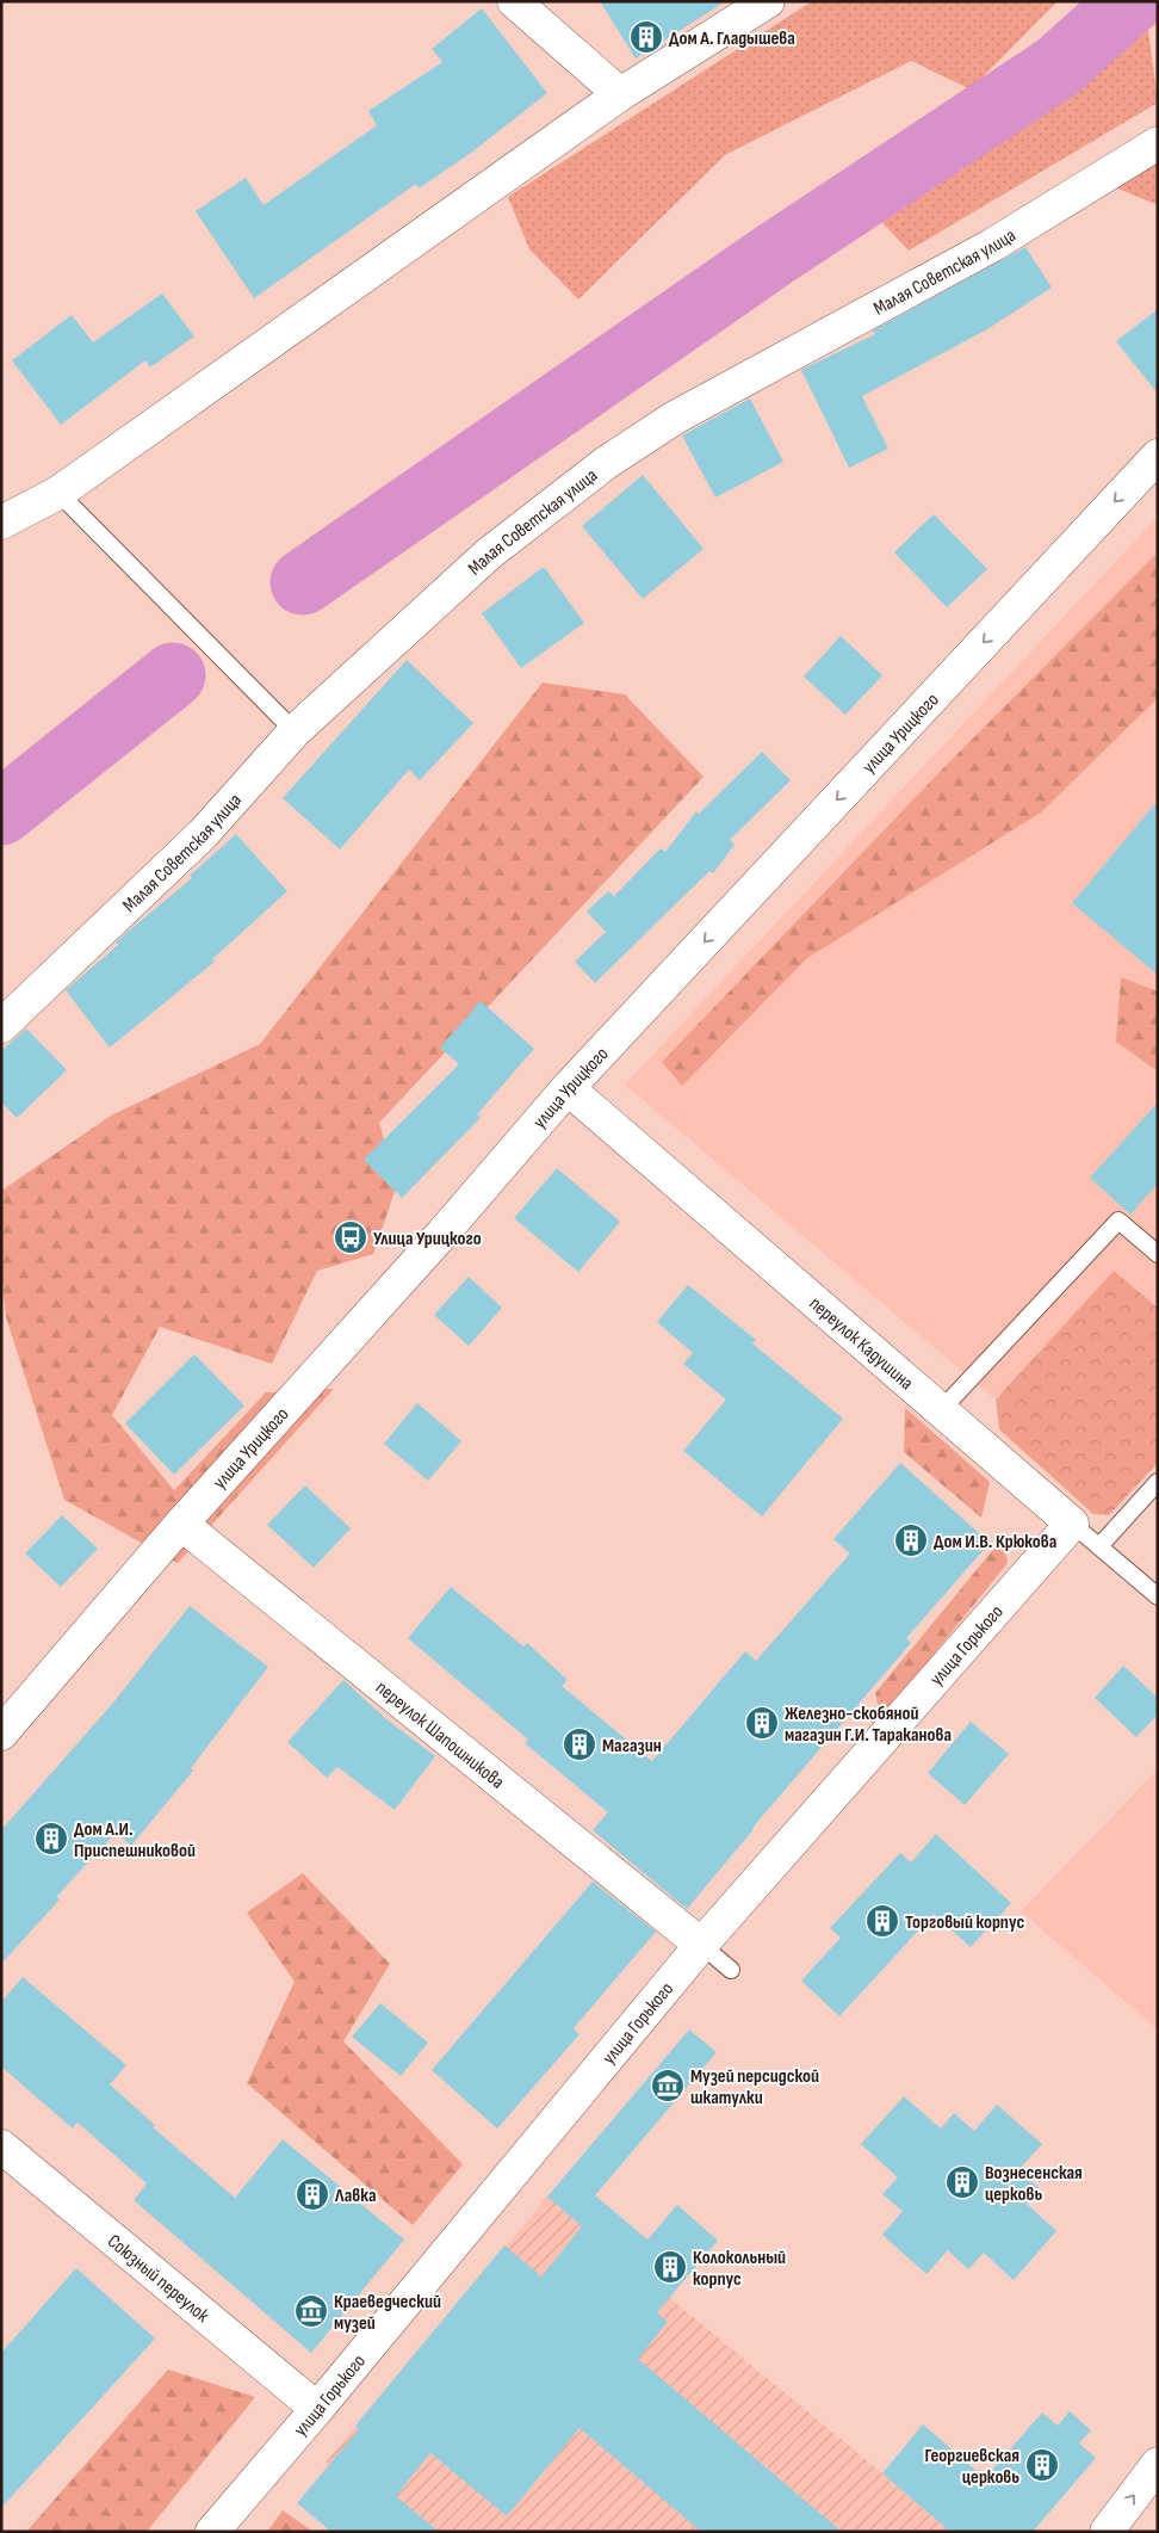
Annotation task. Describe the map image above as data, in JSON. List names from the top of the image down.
{
  "streets": {
    "street": [
      "Малая Советская улица",
      "улица Урицкого",
      "переулок Кадушина",
      "улица Горького",
      "переулок Шапошникова",
      "Союзный переулок"
    ]
  },
  "crossings": [
    ["улица Урицкого", "переулок Кадушина"],
    ["улица Урицкого", "переулок Шапошникова"],
    ["переулок Кадушина", "улица Горького"],
    ["улица Горького", "переулок Шапошникова"],
    ["улица Горького", "Союзный переулок"]
  ],
  "one_way": ["улица Урицкого"],
  "places": {
    "building": [
      "Дом А. Гладышева",
      "Дом И.В. Крюкова",
      "Железно-скобяной магазин Г.И. Тараканова",
      "Магазин",
      "Дом А.И. Приспешниковой",
      "Торговый корпус",
      "Вознесенская церковь",
      "Лавка",
      "Колокольный корпус",
      "Георгиевская церковь"
    ],
    "bus stop": ["Улица Урицкого"],
    "museum": ["Музей персидской шкатулки", "Краеведческий музей"]
  }
}
